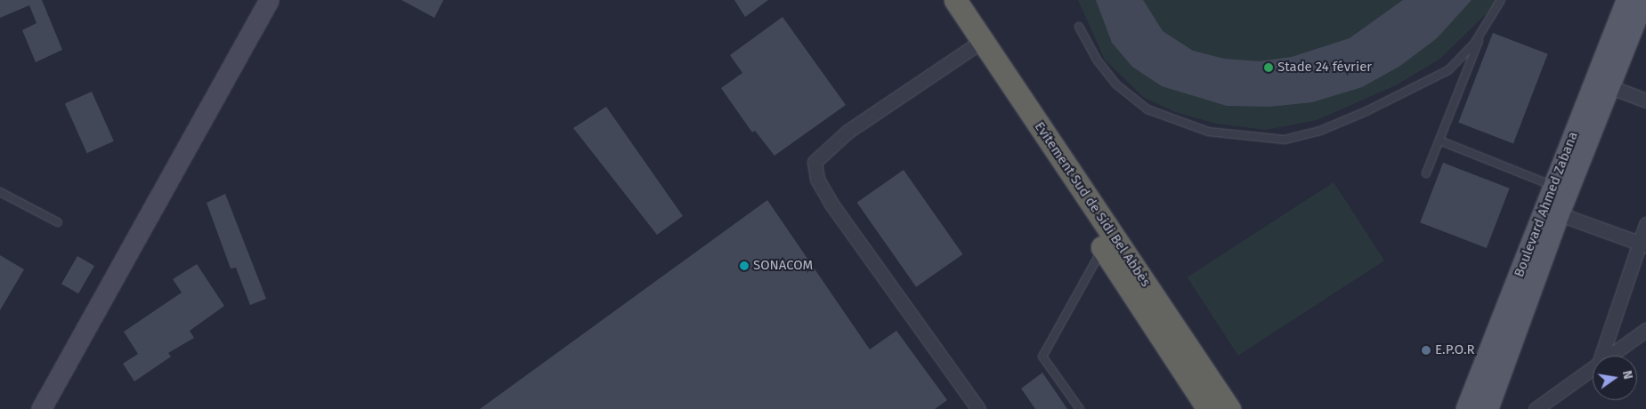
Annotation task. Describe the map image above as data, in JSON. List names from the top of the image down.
{
  "streets": {
    "highway": ["Evitement Sud de Sidi Bel Abbès"],
    "main road": ["Boulevard Ahmed Zabana"]
  },
  "places": ["Stade 24 février", "SONACOM", "E.P.O.R"],
  "north": "right"
}
